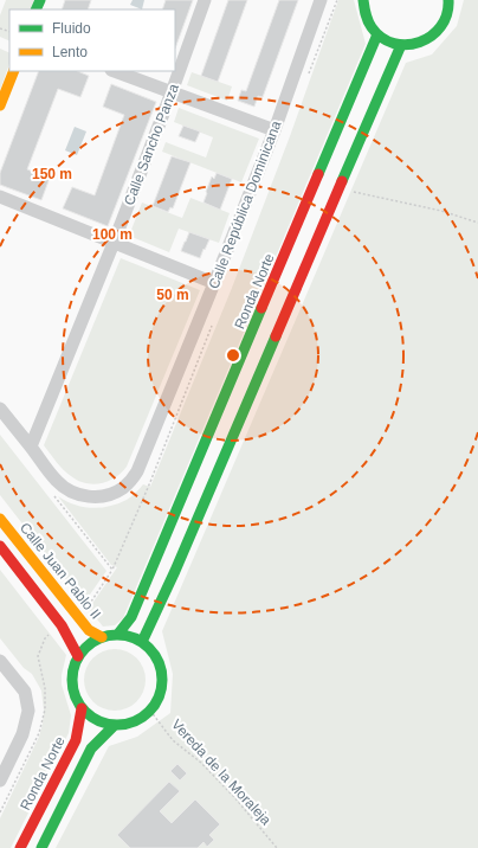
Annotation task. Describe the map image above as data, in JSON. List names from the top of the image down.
{
  "streets": {
    "main road": ["Ronda Norte", "Calle Juan Pablo II"],
    "street": ["Calle Sancho Panza", "Calle República Dominicana"],
    "path": ["Vereda de la Moraleja"]
  },
  "crossings": [
    ["Calle Sancho Panza", "Calle República Dominicana"],
    ["Ronda Norte", "Calle Juan Pablo II"],
    ["Ronda Norte", "Vereda de la Moraleja"],
    ["Calle Juan Pablo II", "Vereda de la Moraleja"]
  ],
  "legend": ["Fluido", "Lento"],
  "rings": ["150 m", "100 m", "50 m"]
}
